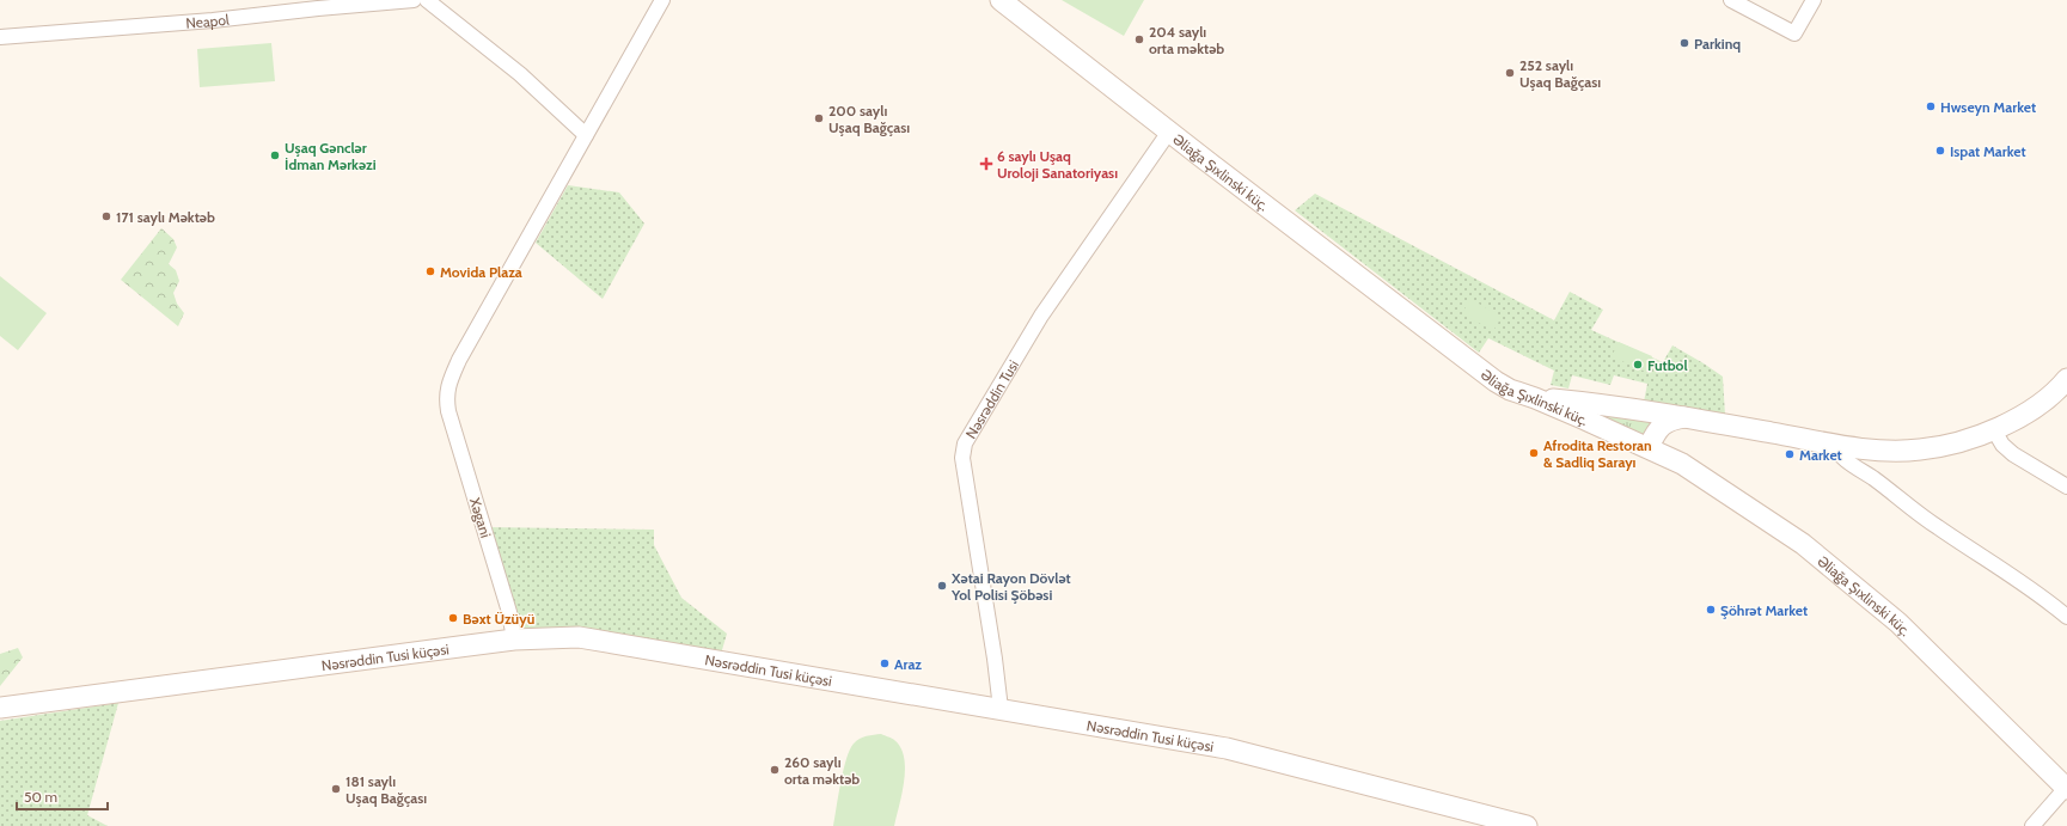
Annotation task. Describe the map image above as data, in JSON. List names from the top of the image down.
{
  "streets": {
    "main road": ["Əliağa Şıxlinski küç.", "Nəsrəddin Tusi küçəsi"],
    "street": ["Neapol", "Nəsrəddin Tusi", "Xəgani"]
  },
  "crossings": [
    ["Əliağa Şıxlinski küç.", "Nəsrəddin Tusi"],
    ["Nəsrəddin Tusi", "Nəsrəddin Tusi küçəsi"],
    ["Xəgani", "Nəsrəddin Tusi küçəsi"]
  ],
  "places": {
    "other": [
      "204 saylı orta məktəb",
      "Parkinq",
      "252 saylı Uşaq Bağçası",
      "Hwseyn Market",
      "200 saylı Uşaq Bağçası",
      "Ispat Market",
      "Uşaq Gənclər İdman Mərkəzi",
      "171 saylı Məktəb",
      "Movida Plaza",
      "Futbol",
      "Afrodita Restoran & Sadliq Sarayı",
      "Market",
      "Xətai Rayon Dövlət Yol Polisi Şöbəsi",
      "Şöhrət Market",
      "Bəxt Üzüyü",
      "Araz",
      "260 saylı orta məktəb",
      "181 saylı Uşaq Bağçası"
    ],
    "health": ["6 saylı Uşaq Uroloji Sanatoriyası"]
  },
  "scale_bar": "50 m"
}
